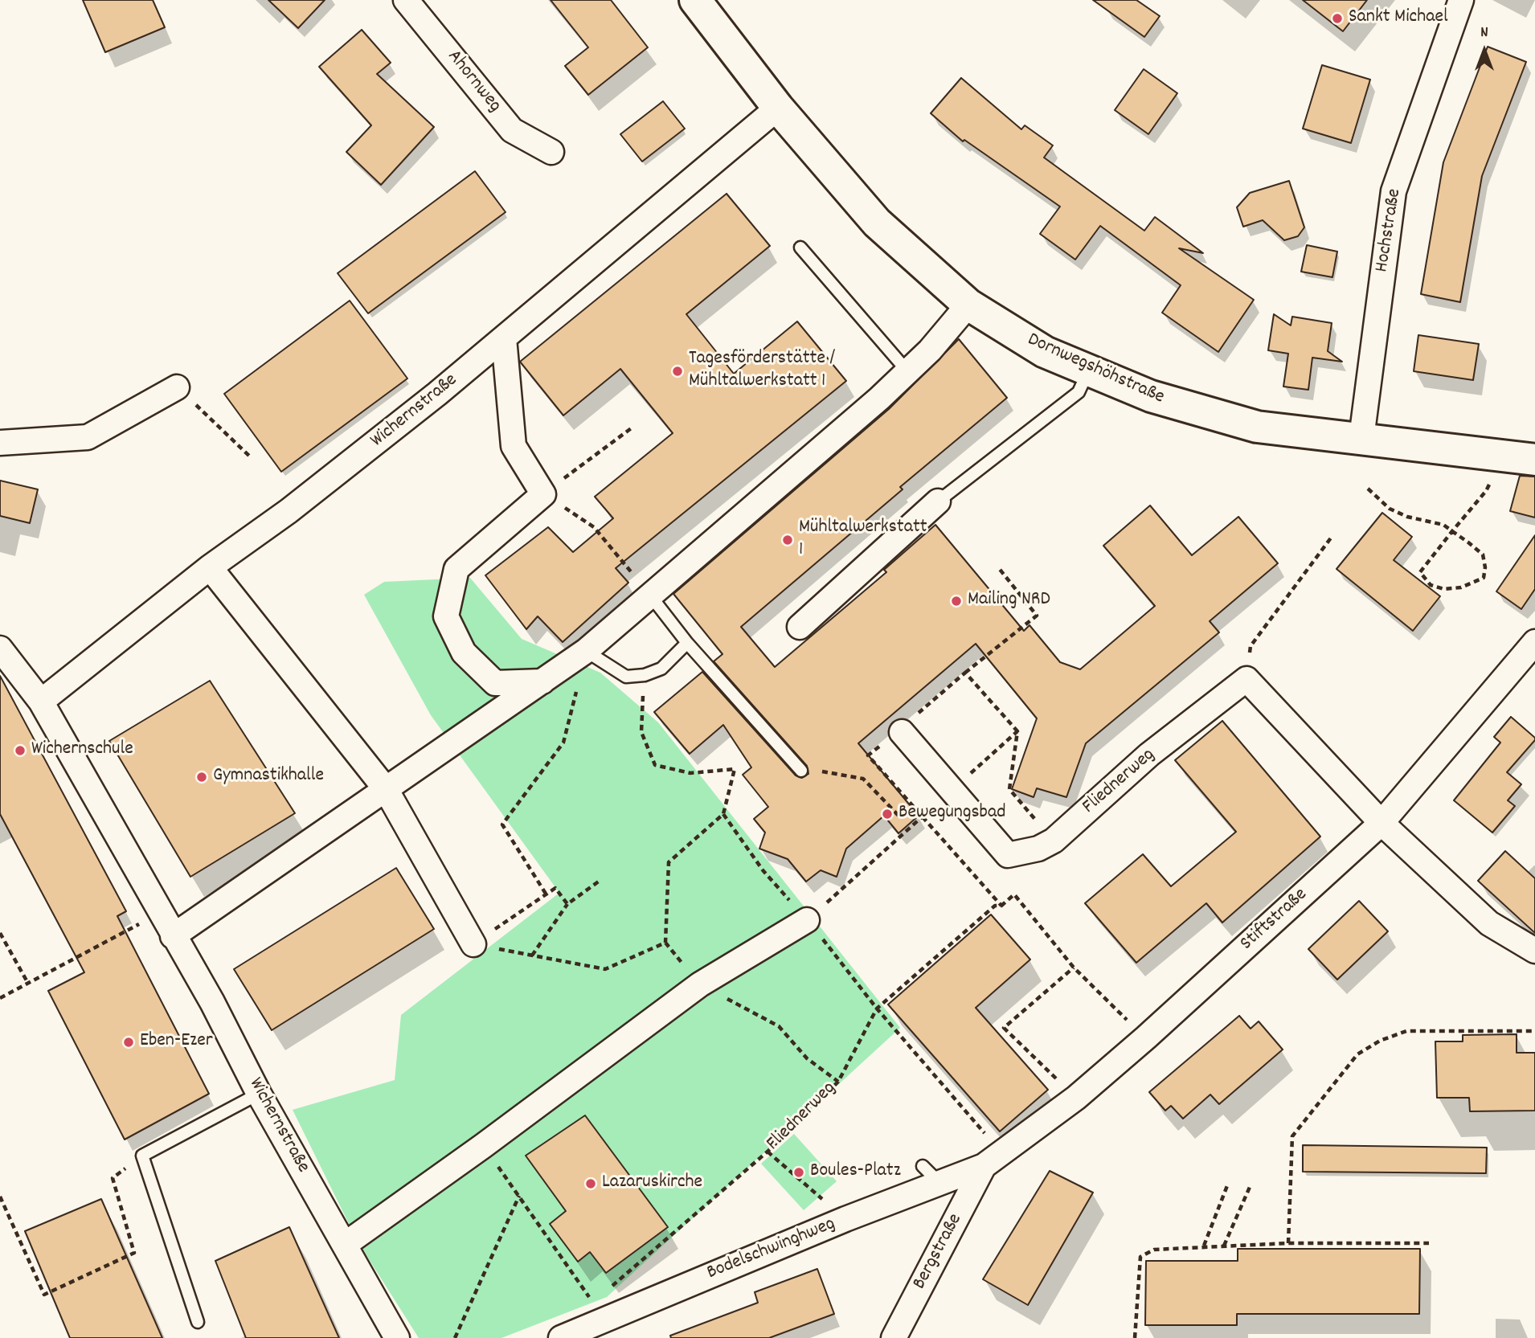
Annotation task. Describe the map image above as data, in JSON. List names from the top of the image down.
{
  "streets": {
    "street": [
      "Ahornweg",
      "Hochstraße",
      "Dornwegshöhstraße",
      "Wichernstraße",
      "Fliednerweg",
      "Stiftstraße",
      "Bodelschwinghweg",
      "Bergstraße"
    ]
  },
  "crossings": [
    ["Hochstraße", "Dornwegshöhstraße"],
    ["Dornwegshöhstraße", "Wichernstraße"],
    ["Fliednerweg", "Bodelschwinghweg"],
    ["Stiftstraße", "Bodelschwinghweg"],
    ["Stiftstraße", "Bergstraße"],
    ["Bodelschwinghweg", "Bergstraße"]
  ],
  "places": [
    "Sankt Michael",
    "Tagesförderstätte / Mühltalwerkstatt 1",
    "Mühltalwerkstatt 1",
    "Mailing NRD",
    "Wichernschule",
    "Gymnastikhalle",
    "Bewegungsbad",
    "Eben-Ezer",
    "Boules-Platz",
    "Lazaruskirche"
  ],
  "north": "top"
}
